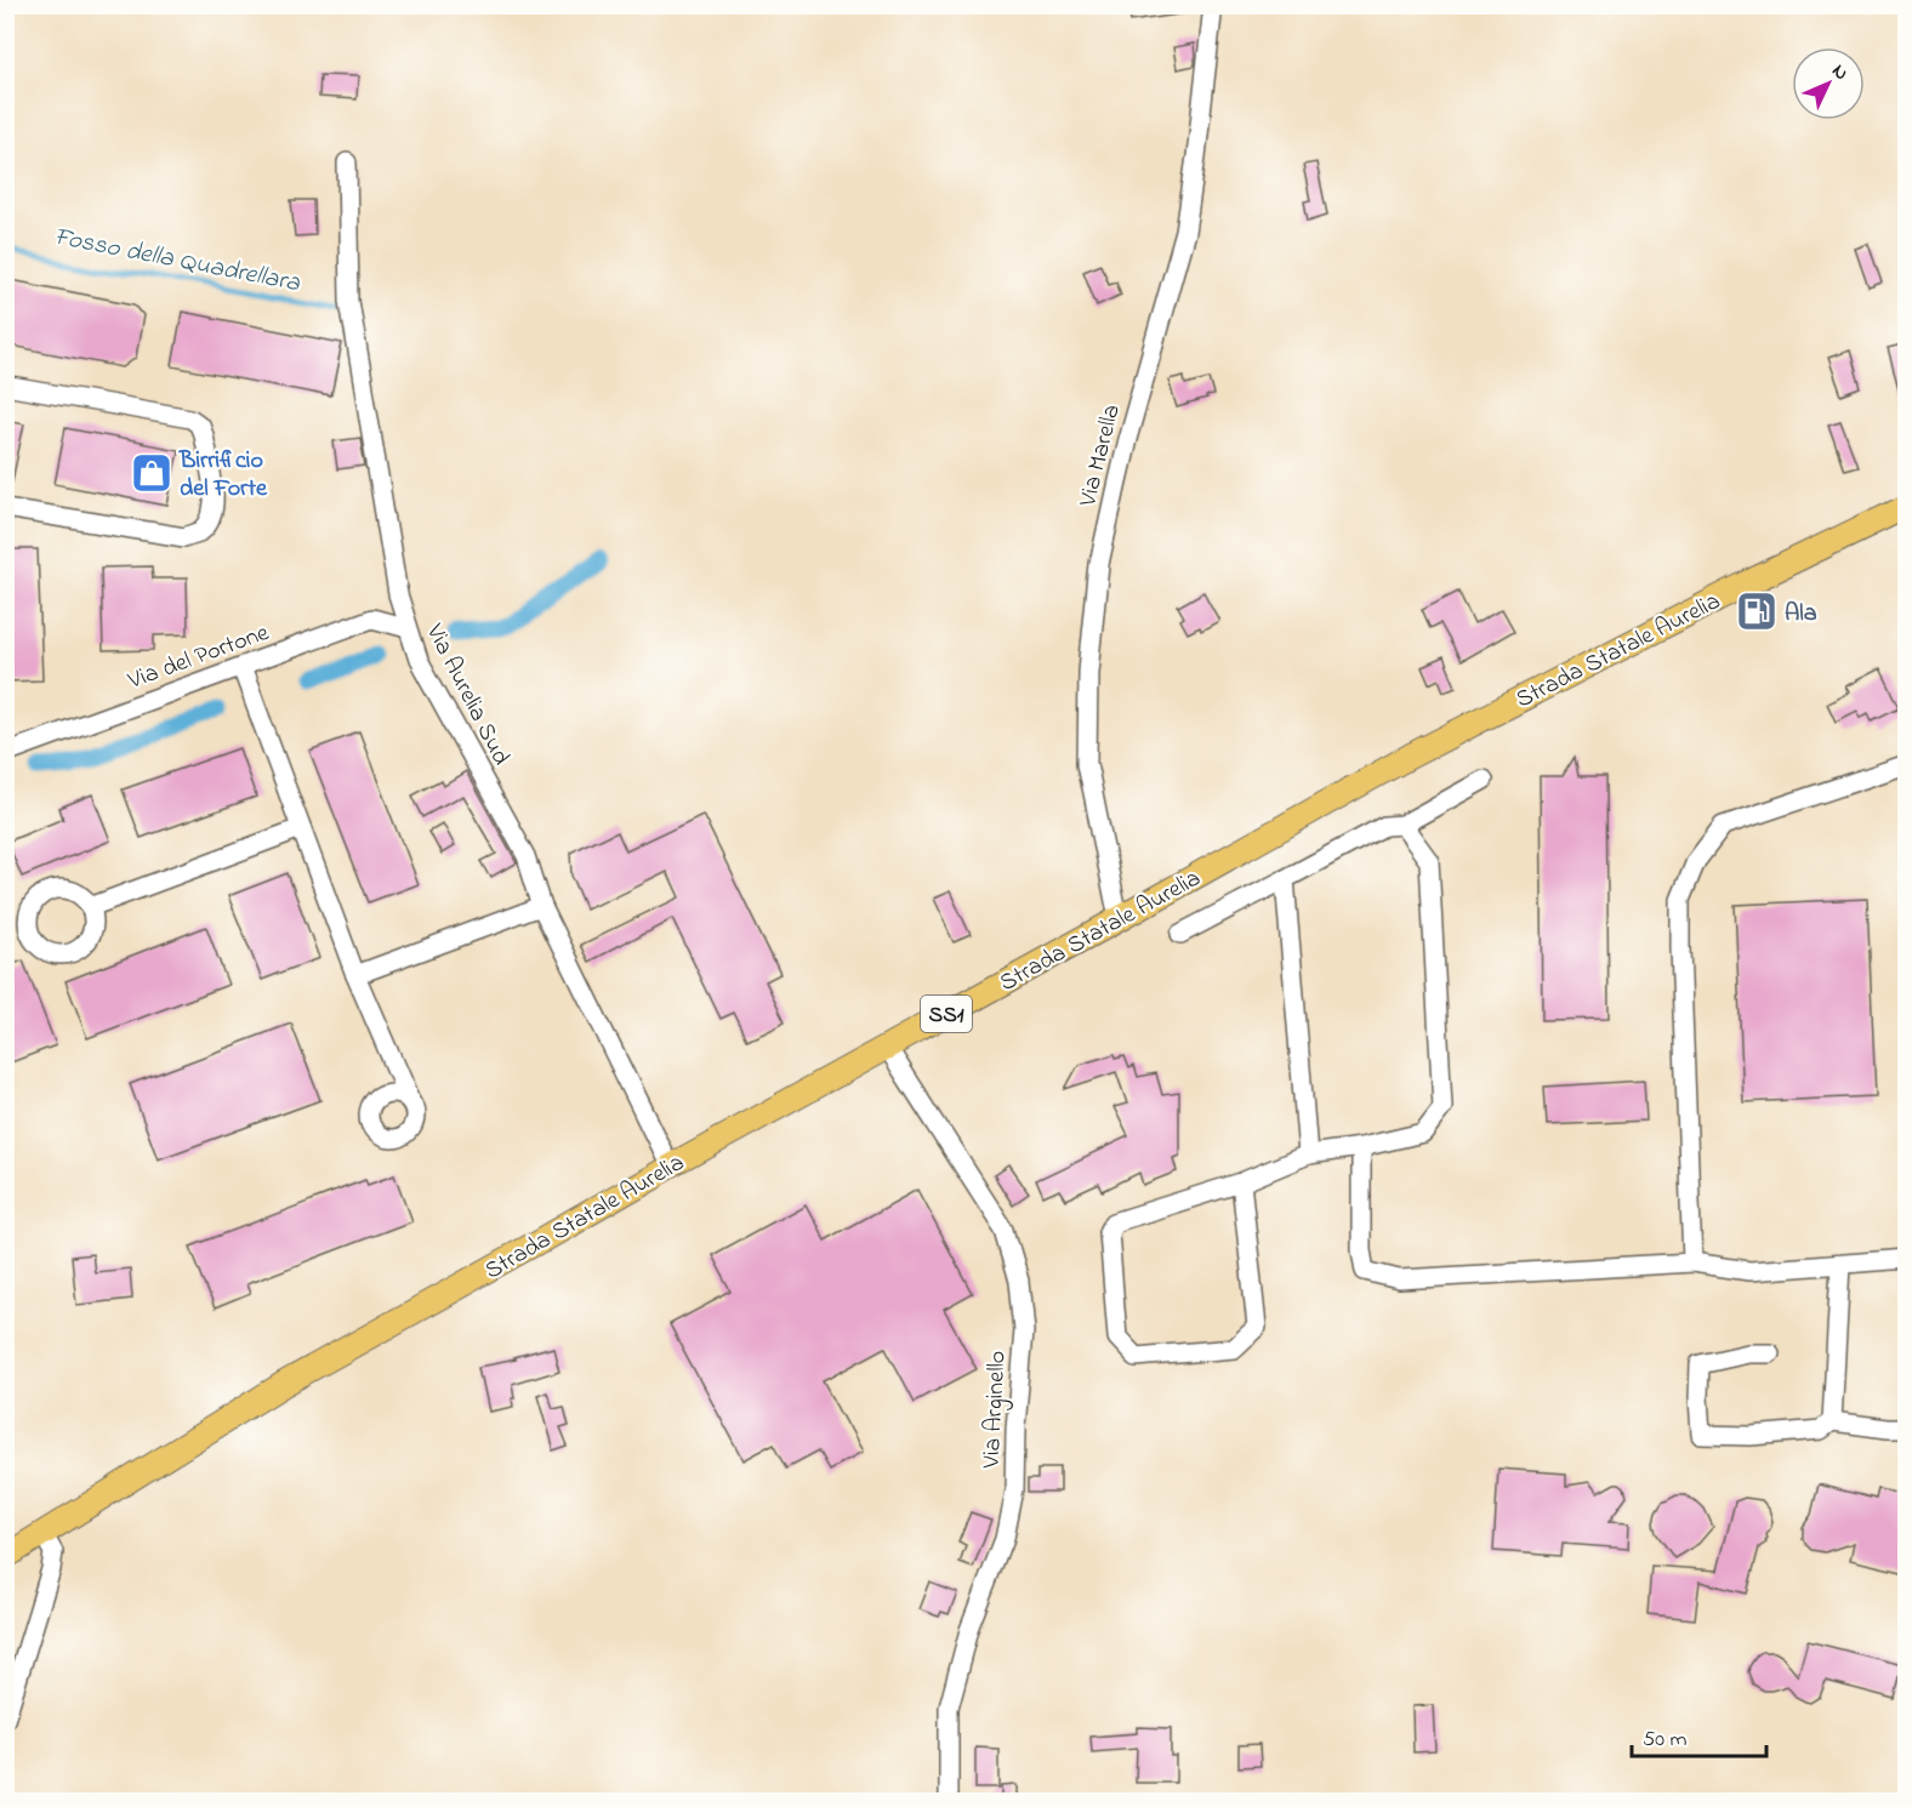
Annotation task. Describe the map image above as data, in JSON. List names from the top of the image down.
{
  "streets": {
    "main road": ["Strada Statale Aurelia", "SS1"],
    "street": [
      "Via Marella",
      "Via del Portone",
      "Via Aurelia Sud",
      "Via Arginello"
    ]
  },
  "crossings": [
    ["Via Marella", "Strada Statale Aurelia"],
    ["Strada Statale Aurelia", "Via Aurelia Sud"],
    ["Strada Statale Aurelia", "Via Arginello"],
    ["Via del Portone", "Via Aurelia Sud"]
  ],
  "water": ["Fosso della Quadrellara"],
  "places": {
    "shop": ["Birrificio del Forte"],
    "fuel station": ["Ala"]
  },
  "scale_bar": "50 m",
  "north": "top right"
}
